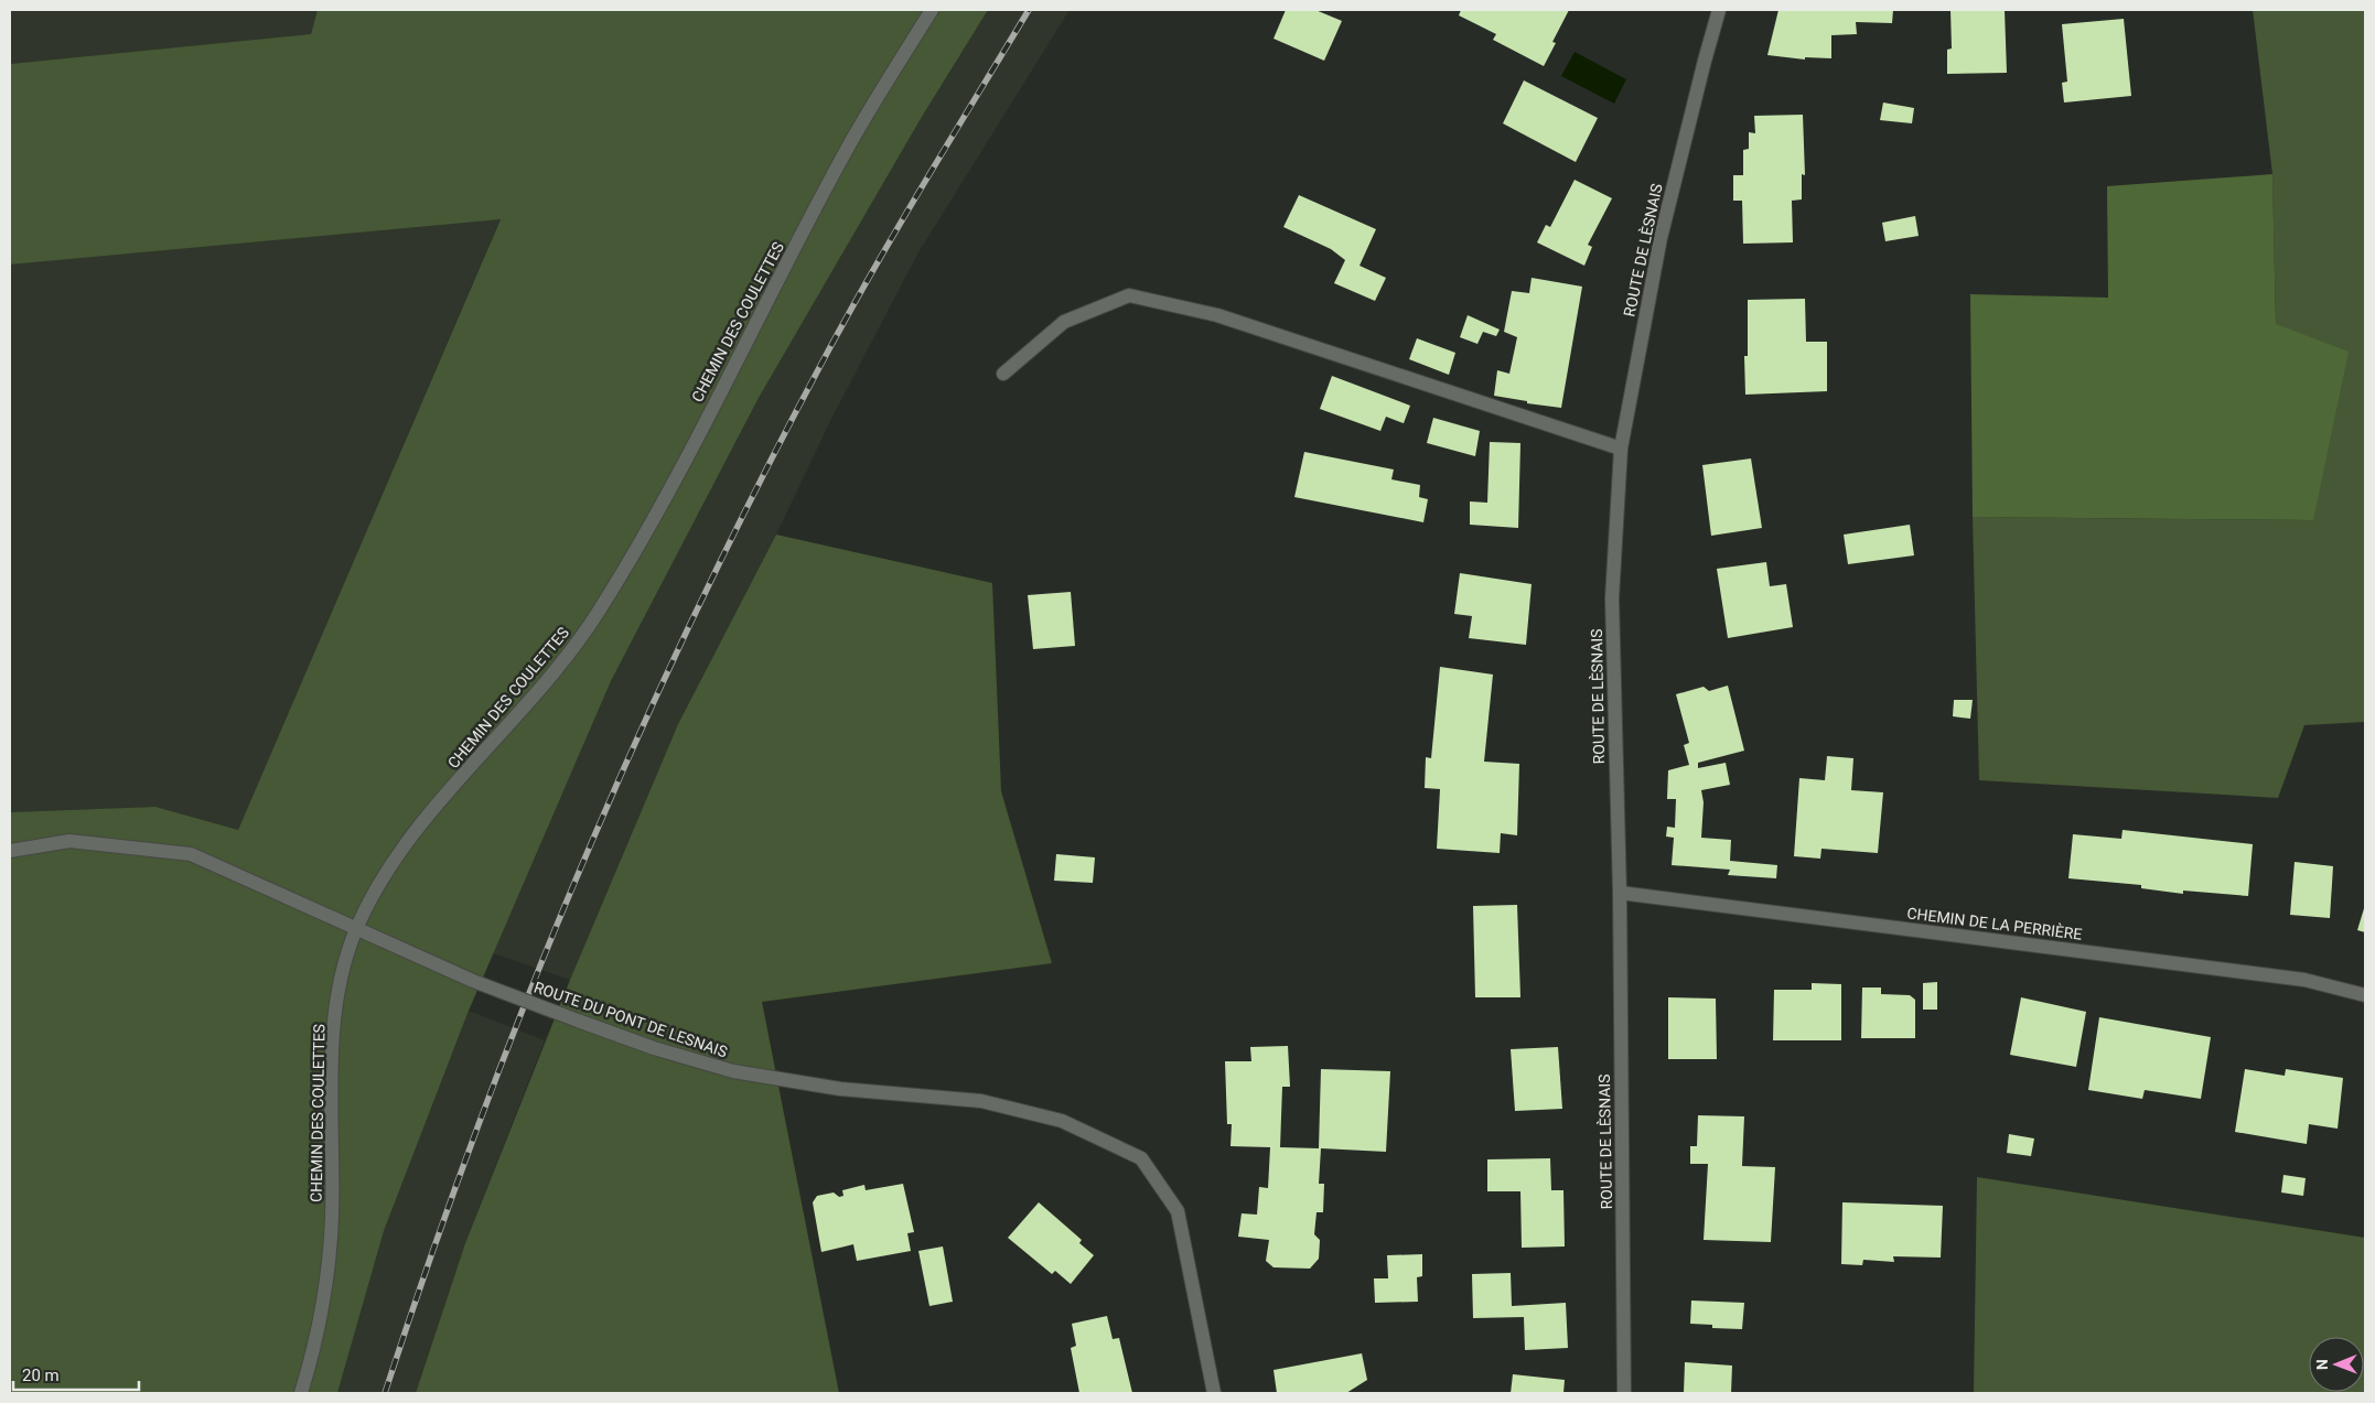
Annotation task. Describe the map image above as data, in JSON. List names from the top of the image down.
{
  "streets": {
    "street": [
      "ROUTE DE LÈSNAIS",
      "CHEMIN DES COULETTES",
      "CHEMIN DE LA PERRIÈRE",
      "ROUTE DU PONT DE LESNAIS"
    ]
  },
  "crossings": [
    ["ROUTE DE LÈSNAIS", "CHEMIN DE LA PERRIÈRE"],
    ["CHEMIN DES COULETTES", "ROUTE DU PONT DE LESNAIS"]
  ],
  "scale_bar": "20 m",
  "north": "left"
}
